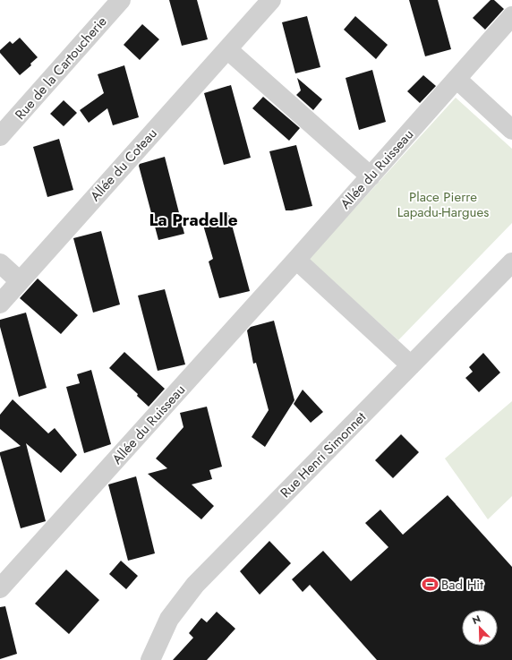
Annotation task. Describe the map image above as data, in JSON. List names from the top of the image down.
{
  "streets": {
    "street": [
      "Rue de la Cartoucherie",
      "Allée du Coteau",
      "Allée du Ruisseau",
      "Rue Henri Simonnet"
    ]
  },
  "districts": ["La Pradelle"],
  "parks": ["Place Pierre Lapadu-Hargues"],
  "places": {
    "sports": ["Bad Hit"]
  },
  "north": "top left"
}
